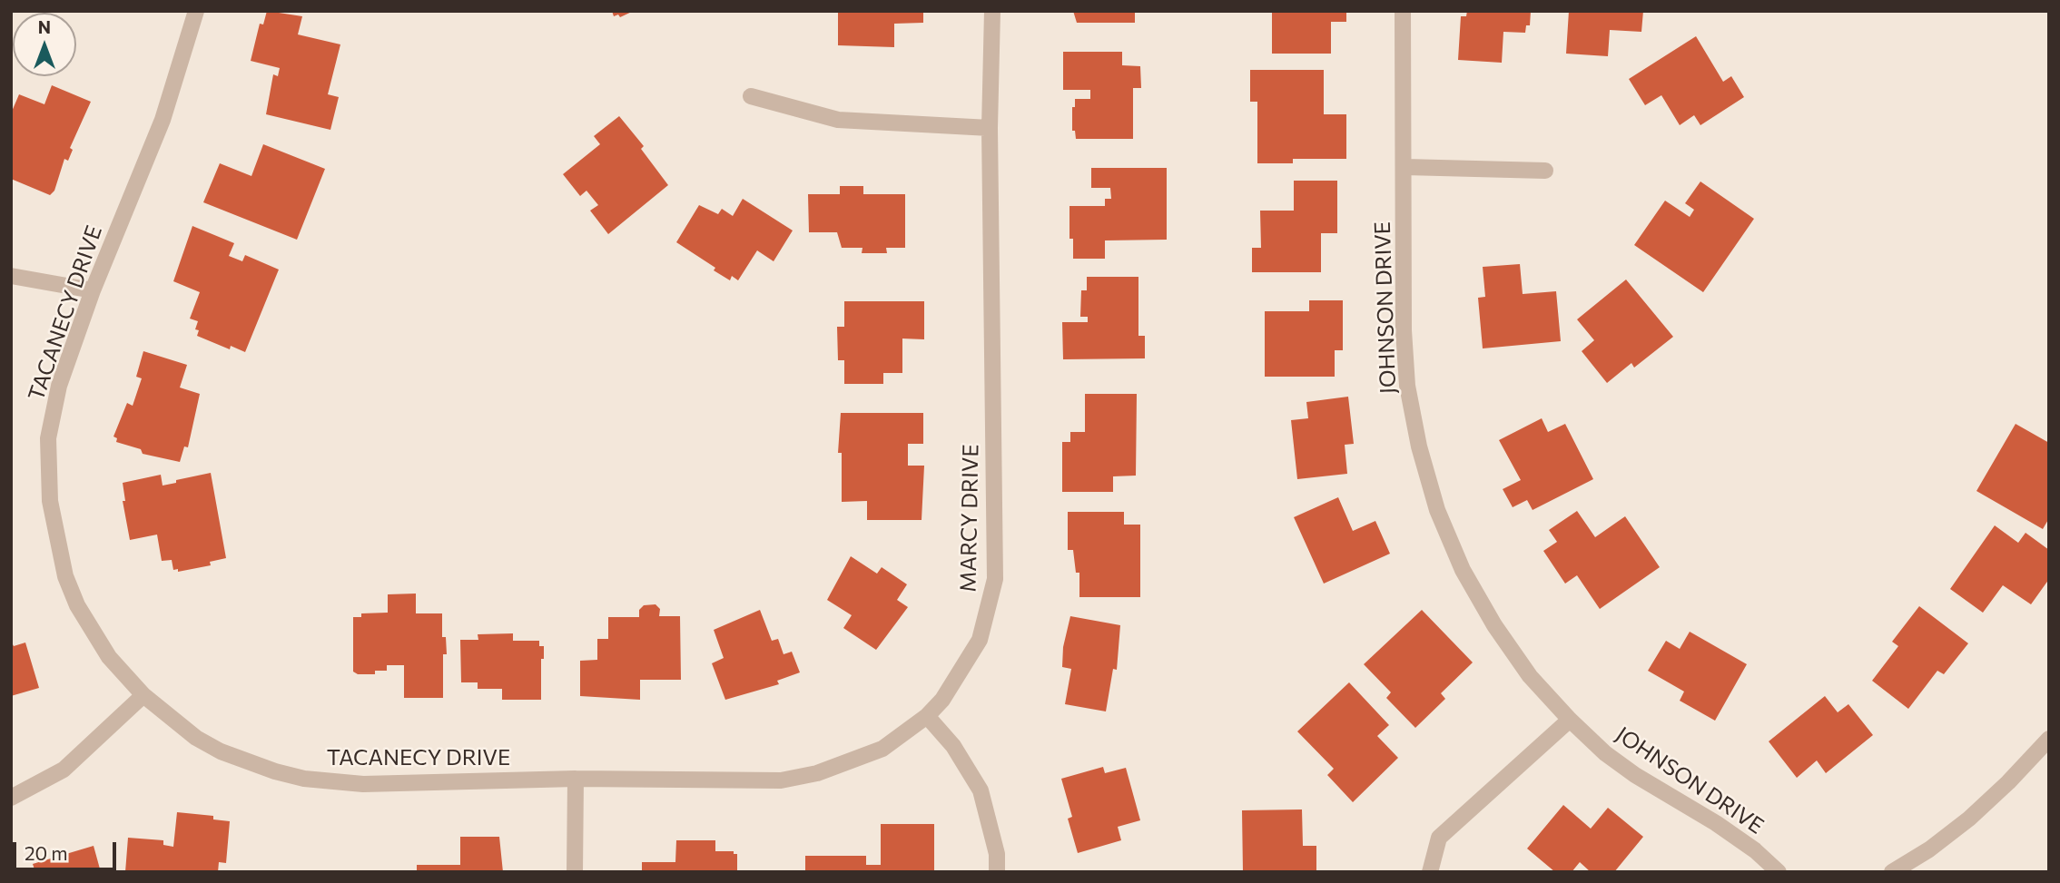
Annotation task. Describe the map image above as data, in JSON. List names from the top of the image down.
{
  "streets": {
    "street": ["JOHNSON DRIVE", "TACANECY DRIVE", "MARCY DRIVE"]
  },
  "crossings": [
    ["TACANECY DRIVE", "MARCY DRIVE"]
  ],
  "scale_bar": "20 m",
  "north": "top"
}
